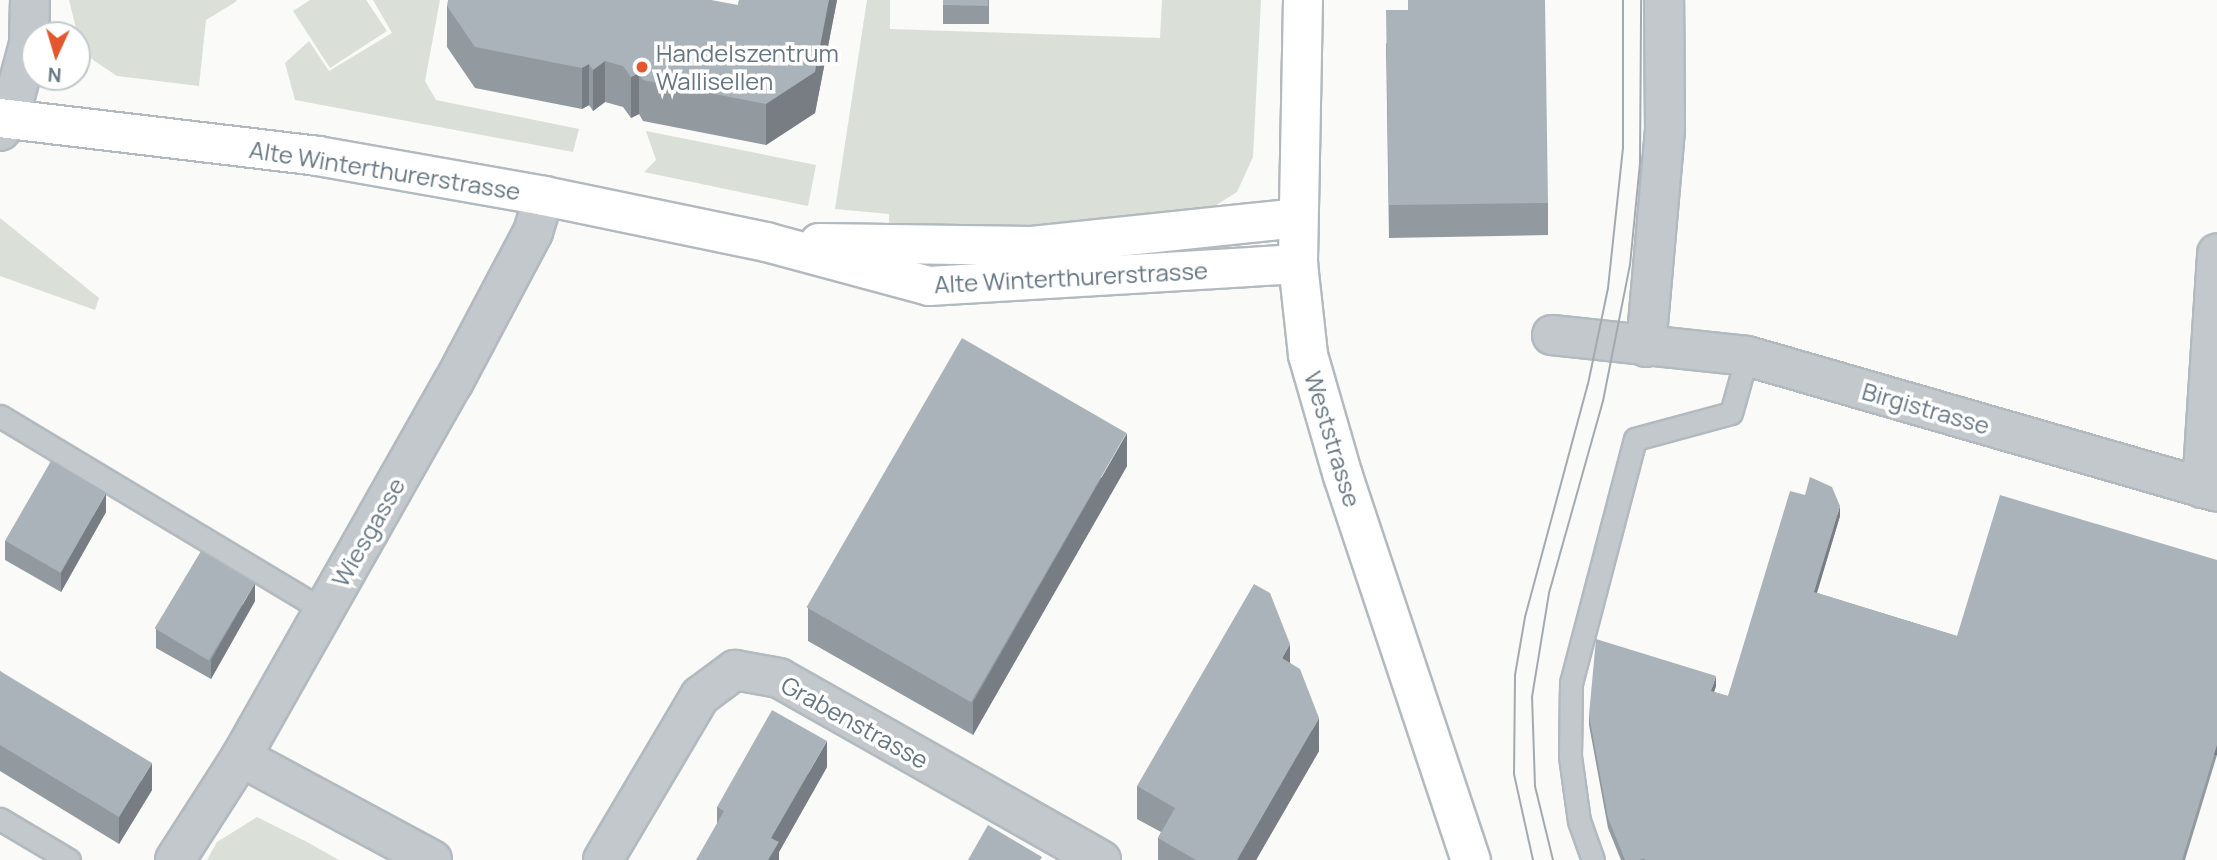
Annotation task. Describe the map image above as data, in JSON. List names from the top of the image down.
{
  "streets": {
    "main road": ["Alte Winterthurerstrasse", "Weststrasse"],
    "street": ["Birgistrasse", "Wiesgasse", "Grabenstrasse"]
  },
  "crossings": [
    ["Alte Winterthurerstrasse", "Weststrasse"],
    ["Alte Winterthurerstrasse", "Wiesgasse"]
  ],
  "places": ["Handelszentrum Wallisellen"],
  "north": "bottom"
}
